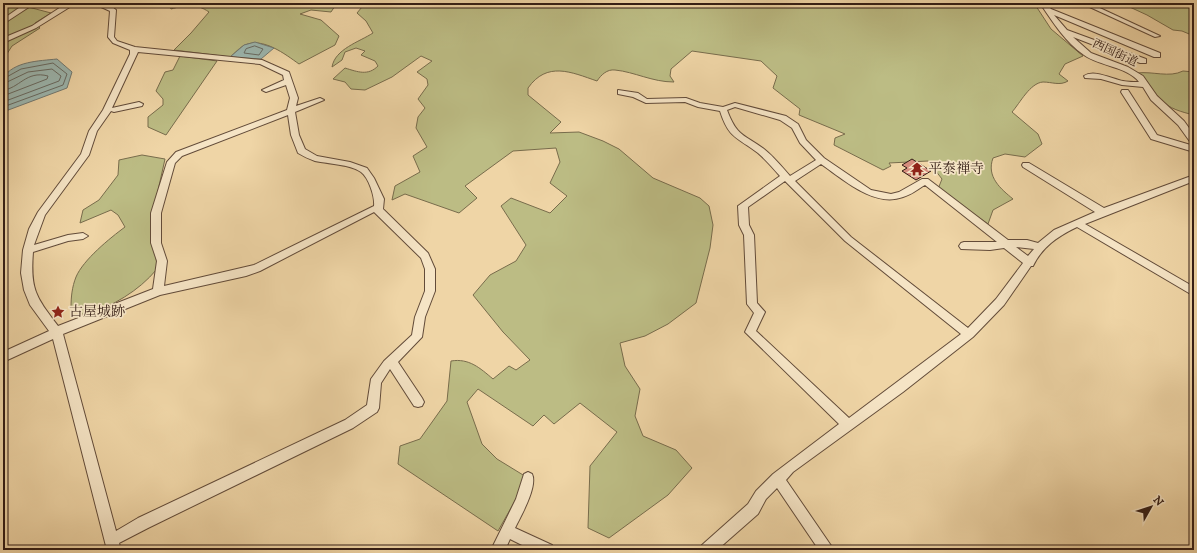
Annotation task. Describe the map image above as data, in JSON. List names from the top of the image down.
{
  "streets": {
    "street": ["西国街道"]
  },
  "places": {
    "temple": ["平泰禅寺"],
    "place": ["古屋城跡"]
  },
  "north": "top right"
}
